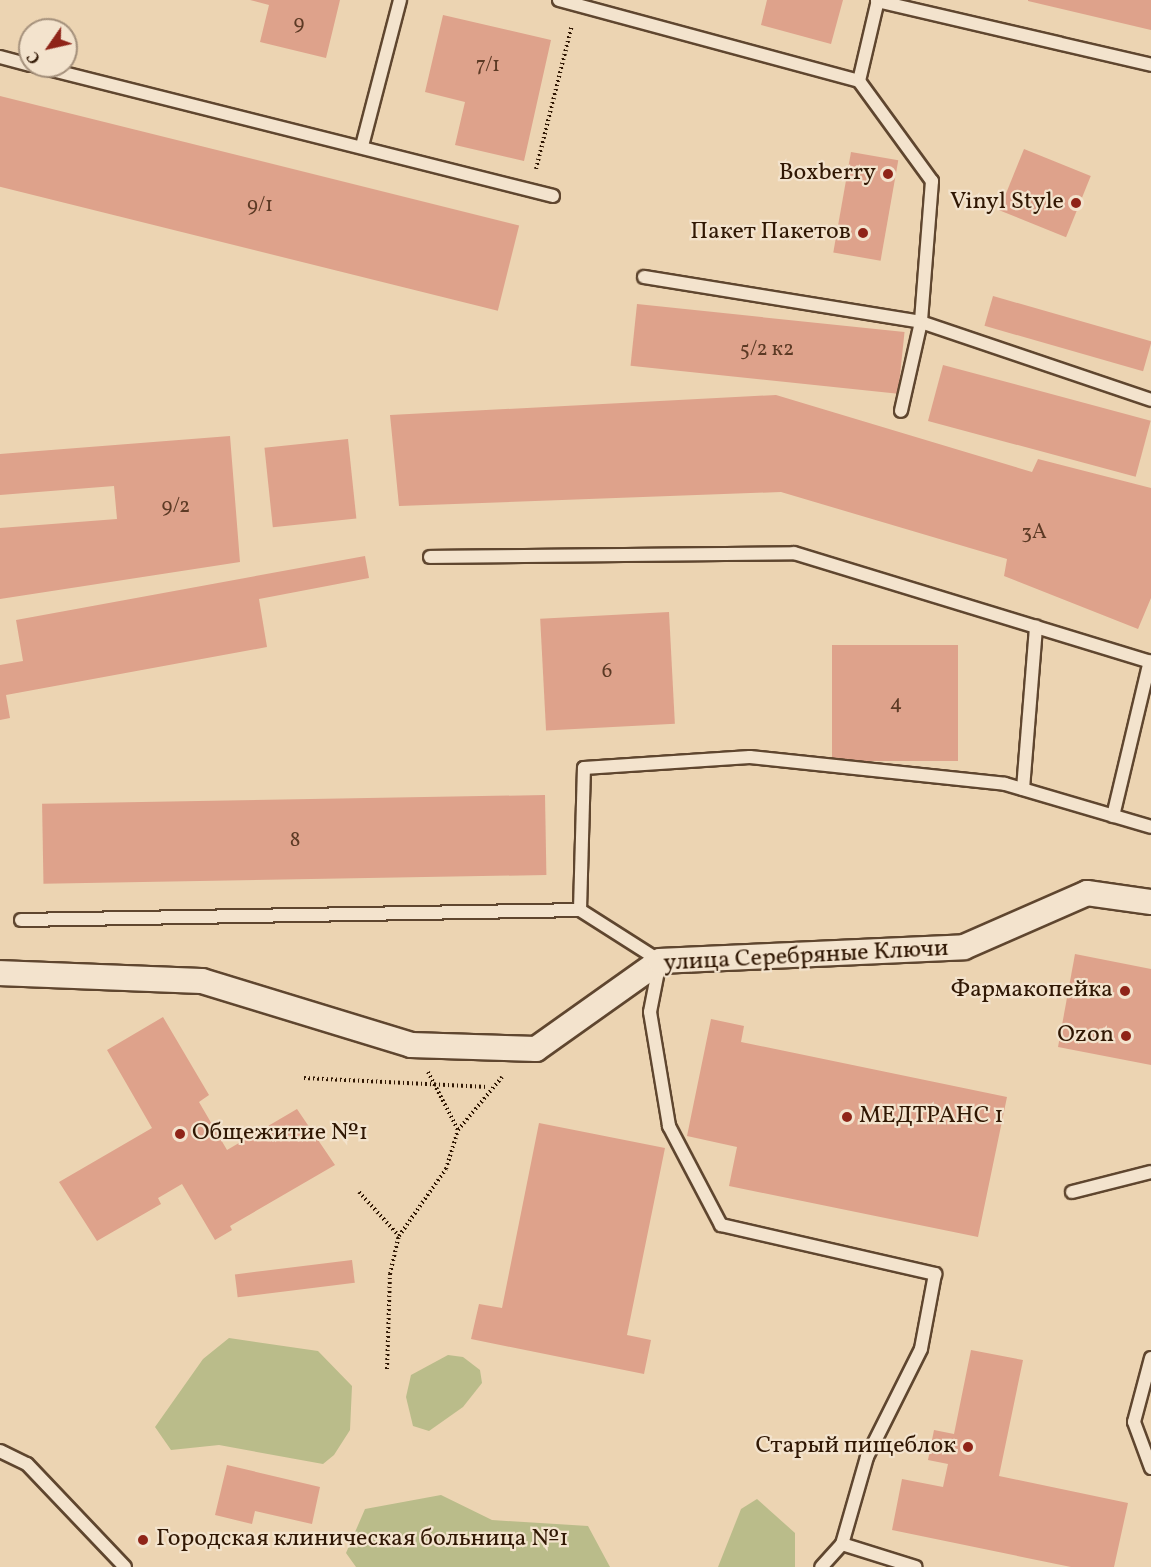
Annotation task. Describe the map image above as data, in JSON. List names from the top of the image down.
{
  "streets": {
    "street": ["улица Серебряные Ключи"]
  },
  "places": [
    "Boxberry",
    "Vinyl Style",
    "Пакет Пакетов",
    "Фармакопейка",
    "Ozon",
    "МЕДТРАНС 1",
    "Общежитие №1",
    "Старый пищеблок",
    "Городская клиническая больница №1"
  ],
  "house_numbers": [
    "9",
    "7/1",
    "9/1",
    "5/2 к2",
    "9/2",
    "3А",
    "6",
    "4",
    "8"
  ],
  "north": "bottom left"
}
